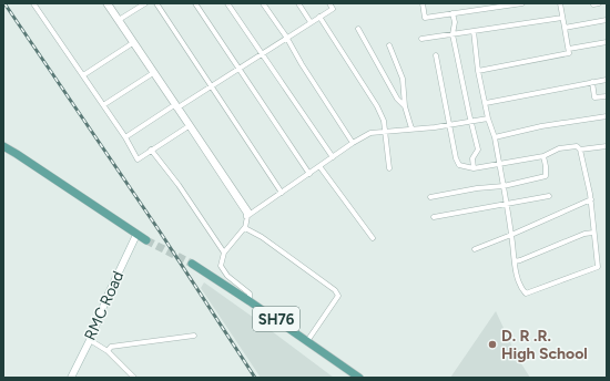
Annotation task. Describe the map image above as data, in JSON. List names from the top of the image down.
{
  "streets": {
    "main road": ["SH76"],
    "street": ["RMC Road"]
  },
  "places": ["D. R .R. High School"]
}
